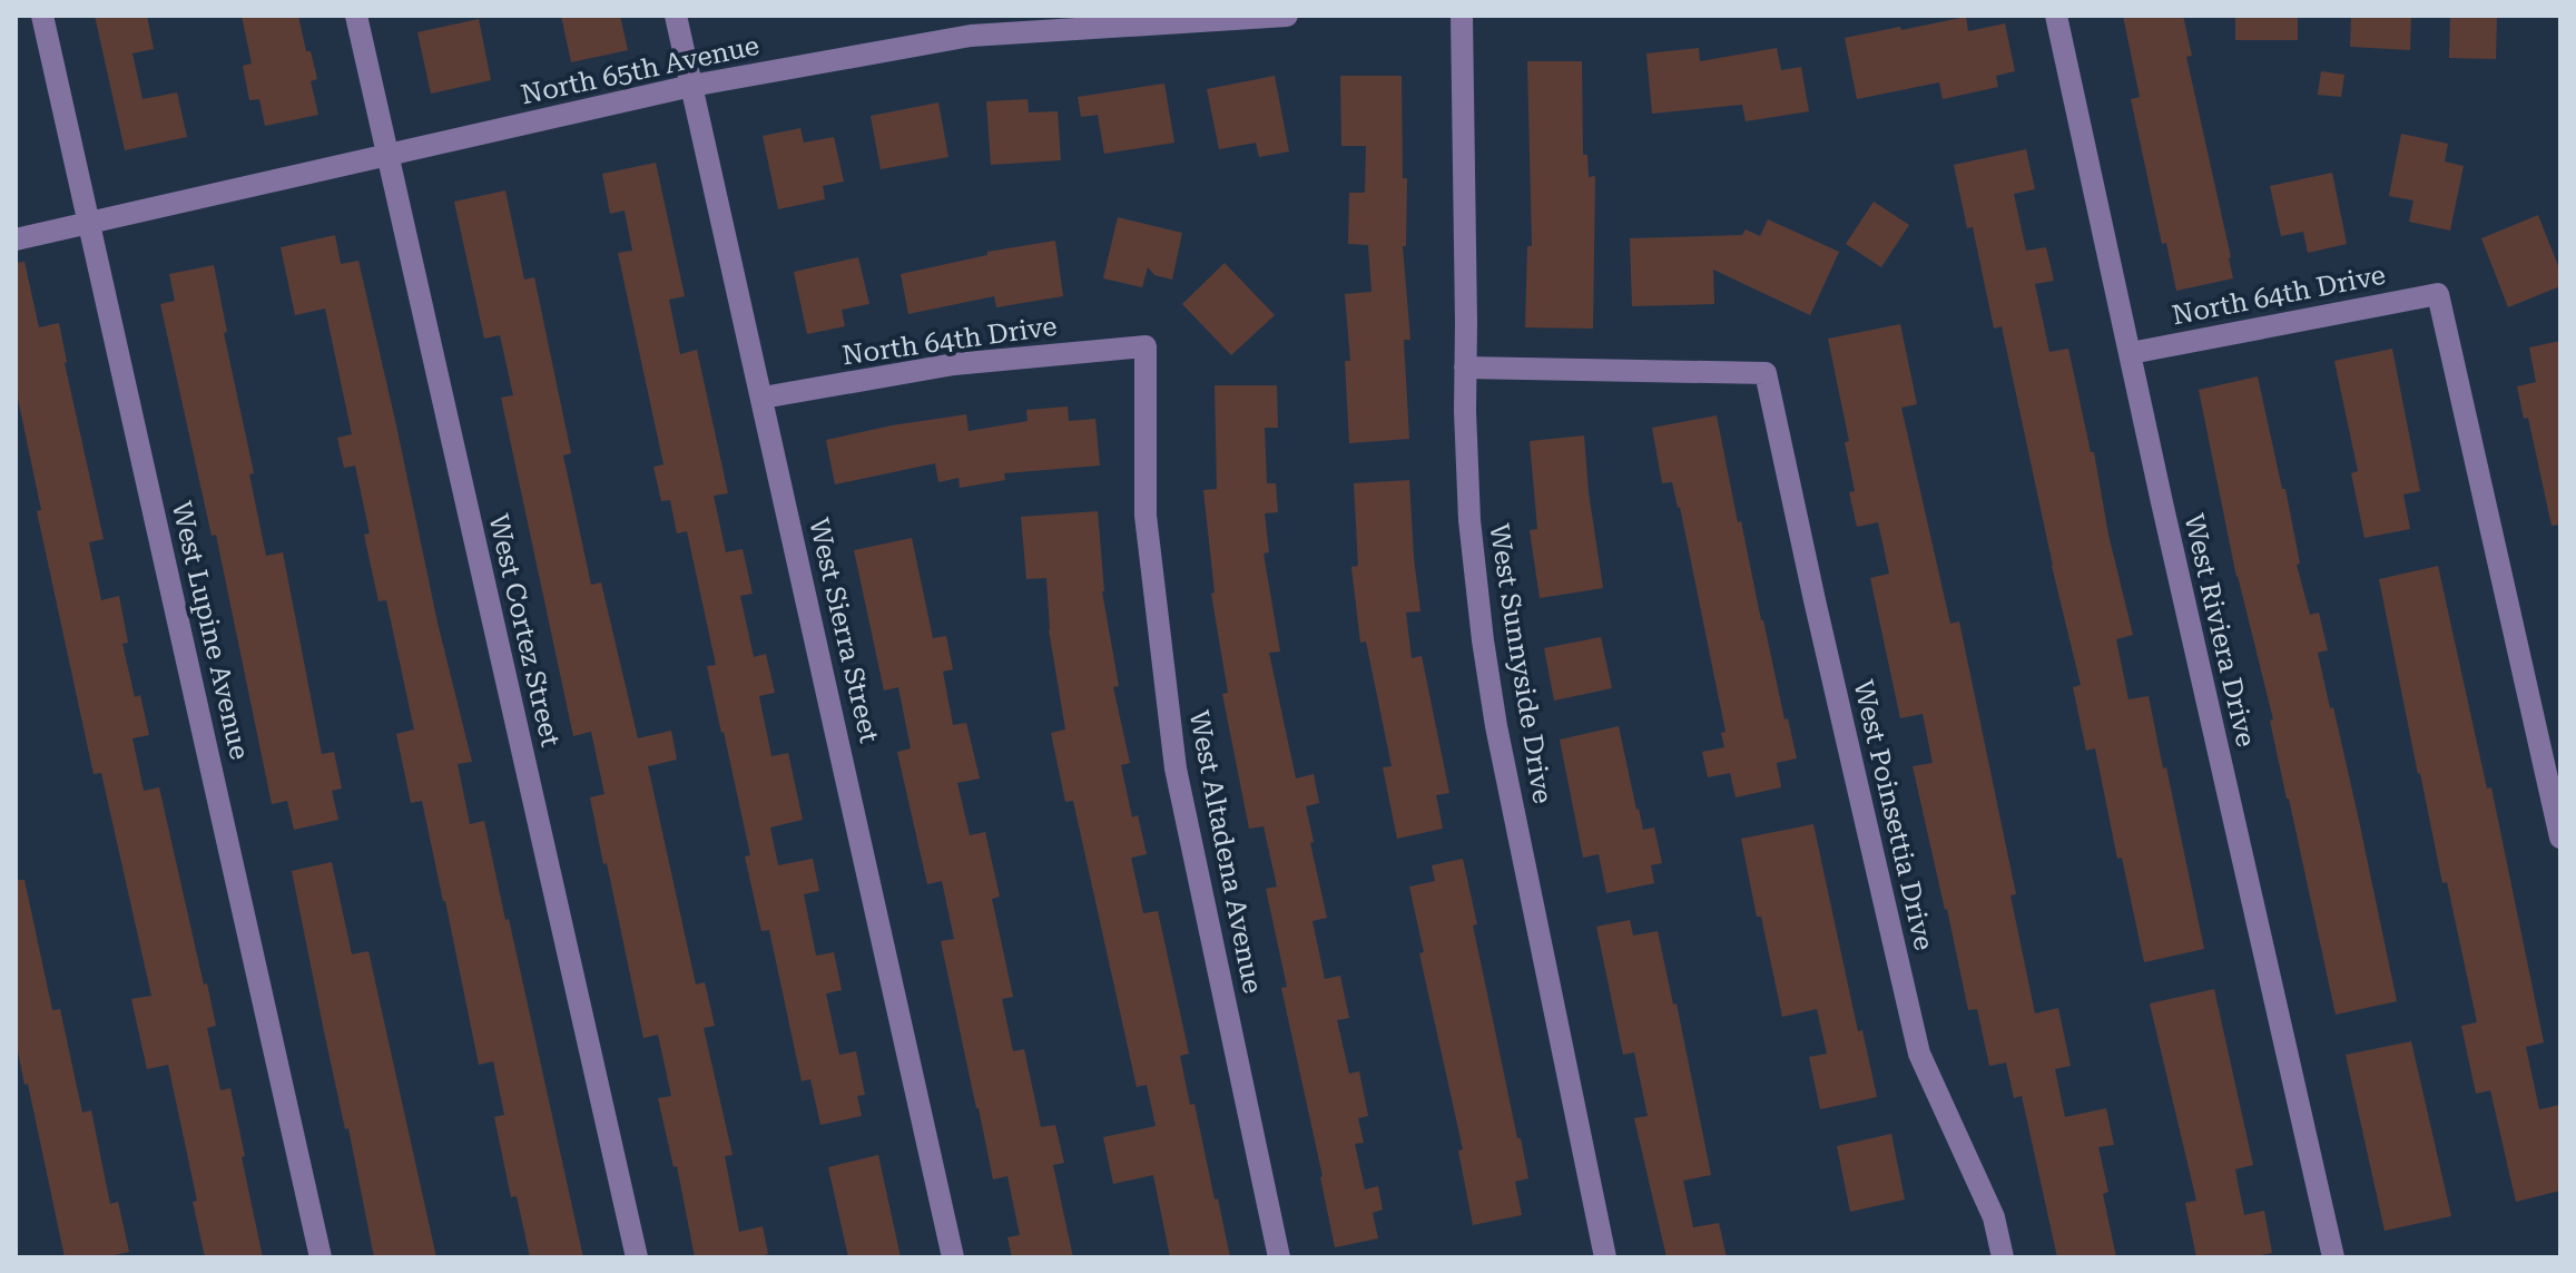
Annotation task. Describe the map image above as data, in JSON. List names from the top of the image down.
{
  "streets": {
    "street": [
      "North 65th Avenue",
      "North 64th Drive",
      "West Lupine Avenue",
      "West Cortez Street",
      "West Sierra Street",
      "West Riviera Drive",
      "West Sunnyside Drive",
      "West Poinsettia Drive",
      "West Altadena Avenue"
    ]
  },
  "crossings": [
    ["North 65th Avenue", "West Lupine Avenue"],
    ["North 65th Avenue", "West Cortez Street"],
    ["North 65th Avenue", "West Sierra Street"],
    ["North 64th Drive", "West Sierra Street"],
    ["North 64th Drive", "West Riviera Drive"],
    ["North 64th Drive", "West Altadena Avenue"],
    ["West Sunnyside Drive", "West Poinsettia Drive"]
  ]
}
